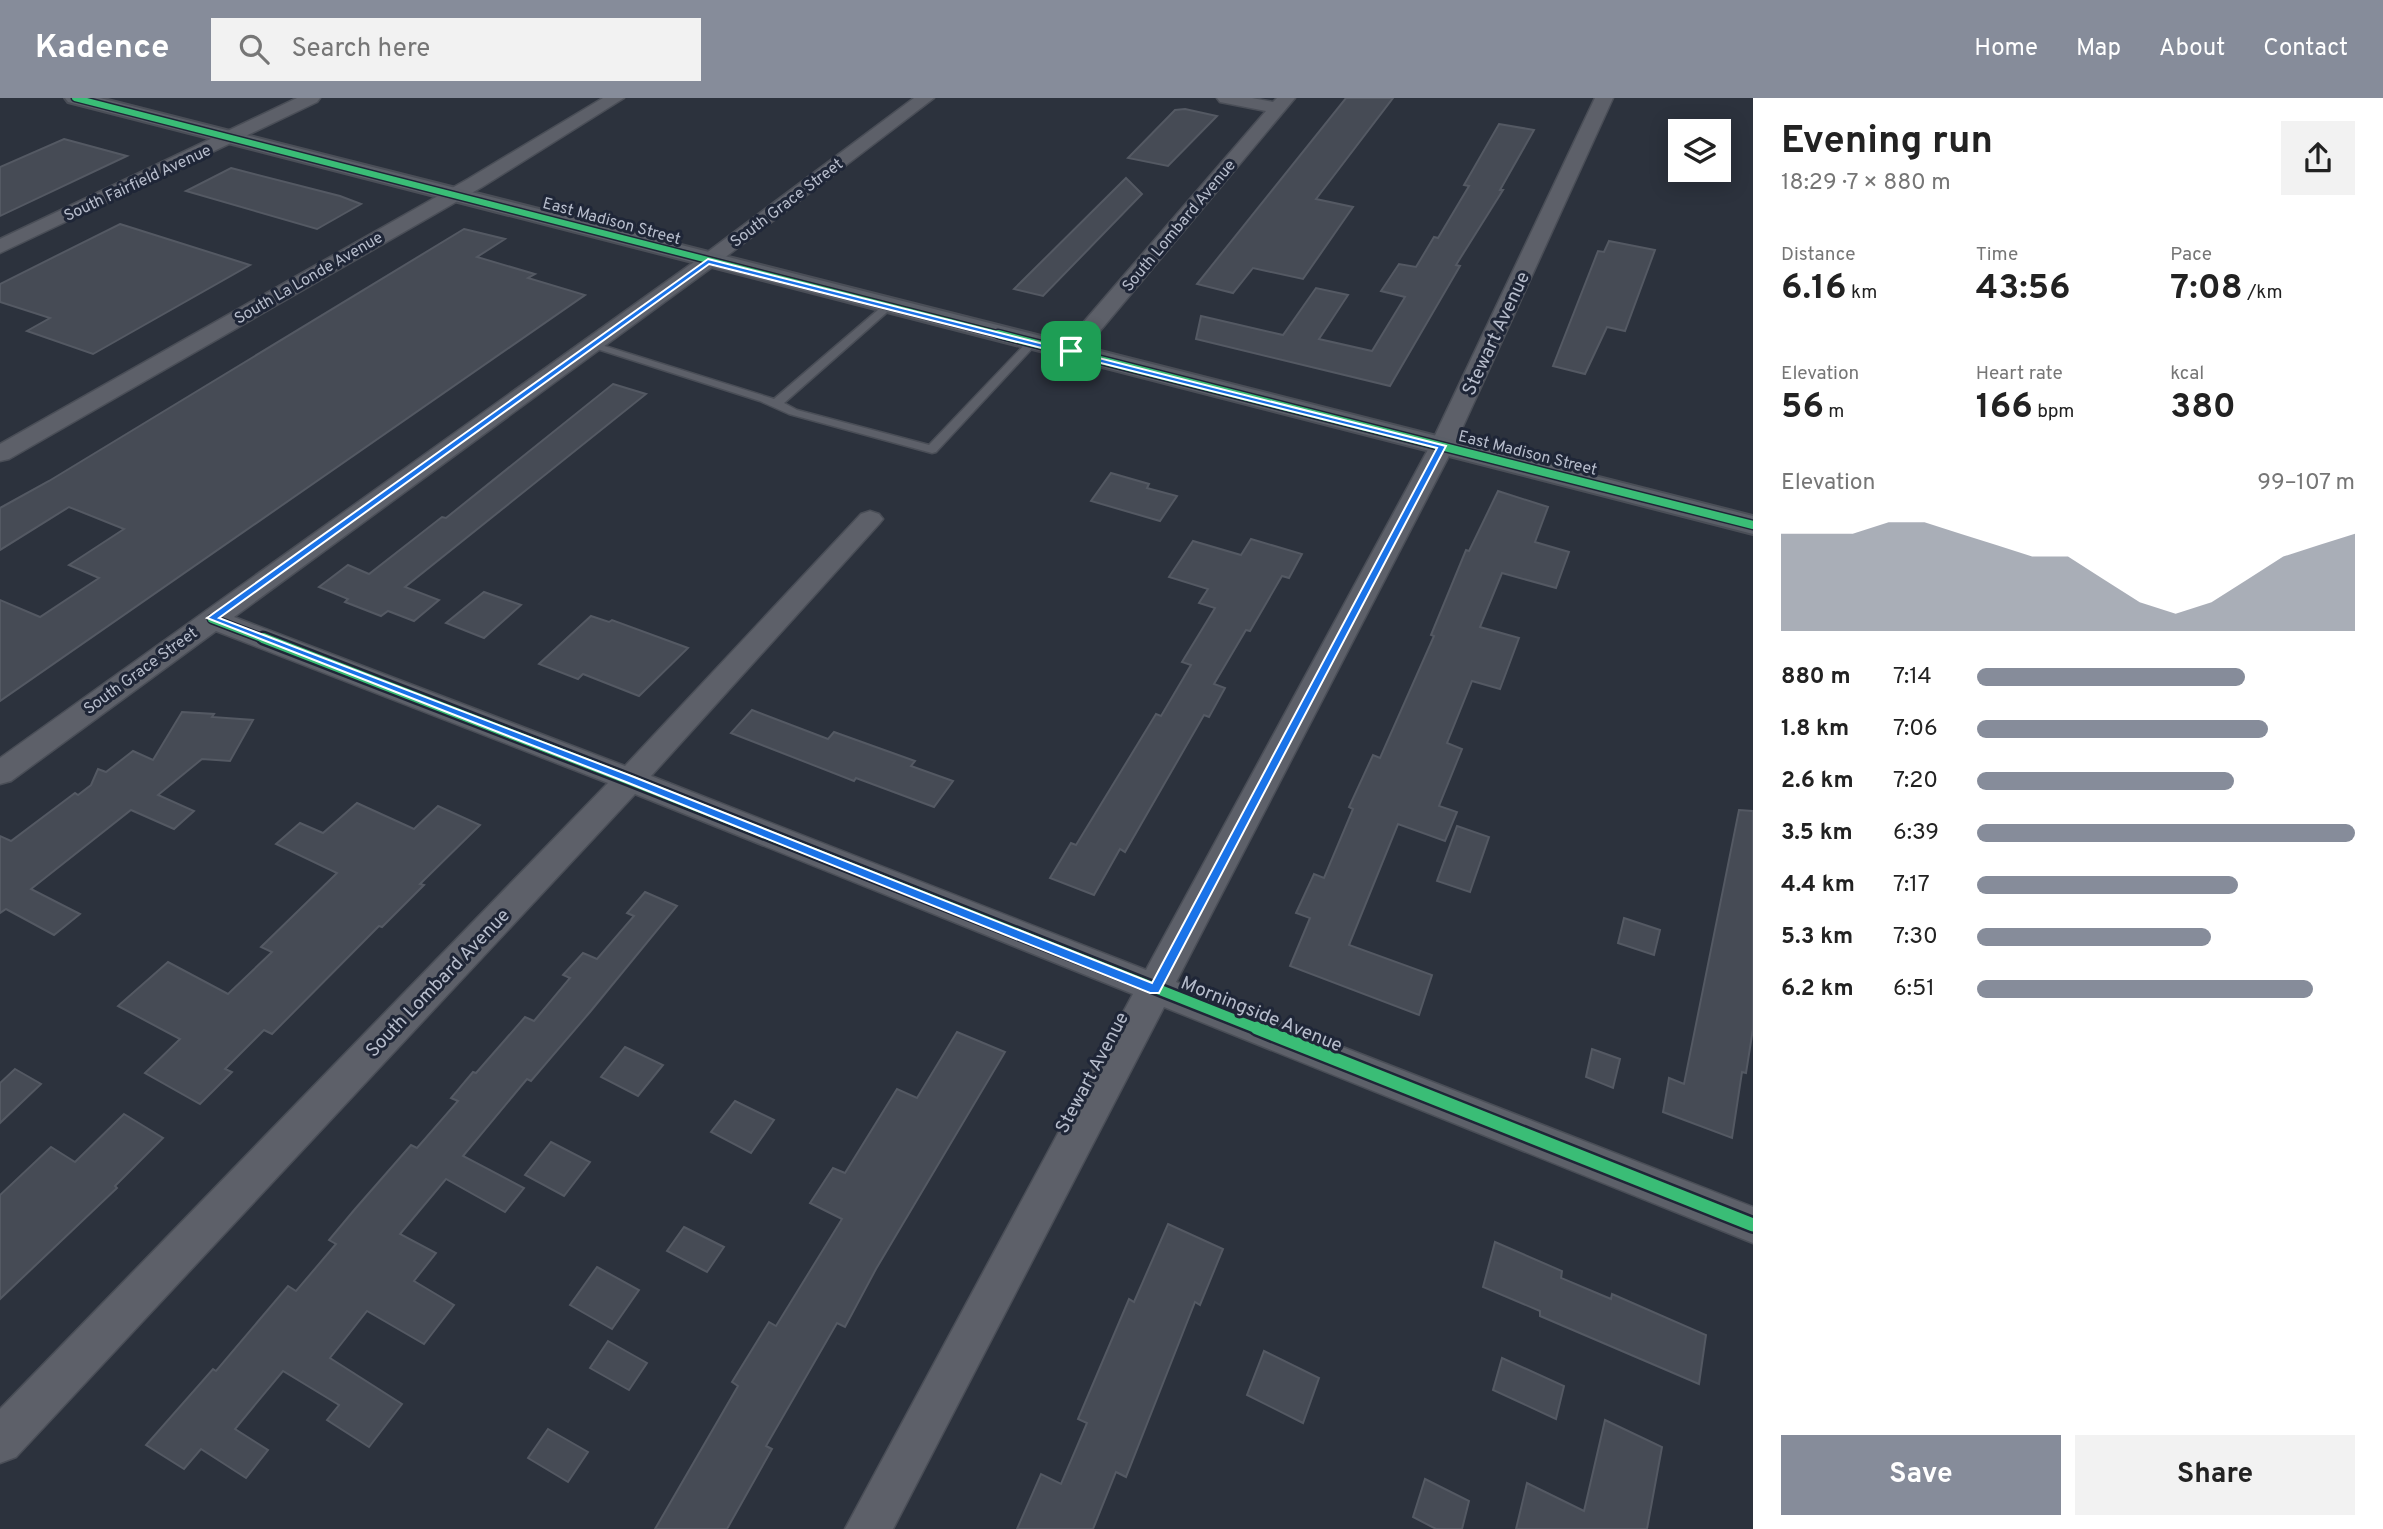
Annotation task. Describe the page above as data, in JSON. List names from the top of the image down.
{
  "streets": {
    "street": [
      "South Fairfield Avenue",
      "South Grace Street",
      "East Madison Street",
      "South Lombard Avenue",
      "South La Londe Avenue",
      "Stewart Avenue",
      "Morningside Avenue"
    ]
  },
  "crossings": [
    ["South Fairfield Avenue", "East Madison Street"],
    ["South Grace Street", "East Madison Street"],
    ["South Grace Street", "Morningside Avenue"],
    ["East Madison Street", "South Lombard Avenue"],
    ["East Madison Street", "South La Londe Avenue"],
    ["East Madison Street", "Stewart Avenue"],
    ["South Lombard Avenue", "Morningside Avenue"],
    ["Stewart Avenue", "Morningside Avenue"]
  ],
  "page": {
    "header": "Kadence",
    "search": "Search here",
    "nav": [
      "Home",
      "Map",
      "About",
      "Contact"
    ],
    "heading": ["Evening run", "18:29 · 7 × 880 m"],
    "stats": [
      ["Distance", "6.16 km"],
      ["Time", "43:56"],
      ["Pace", "7:08 /km"],
      ["Elevation", "56 m"],
      ["Heart rate", "166 bpm"],
      ["kcal", "380"]
    ],
    "chart": ["Elevation", "99–107 m"],
    "list": [
      {
        "name": "880 m",
        "note": "7:14"
      },
      {
        "name": "1.8 km",
        "note": "7:06"
      },
      {
        "name": "2.6 km",
        "note": "7:20"
      },
      {
        "name": "3.5 km",
        "note": "6:39"
      },
      {
        "name": "4.4 km",
        "note": "7:17"
      },
      {
        "name": "5.3 km",
        "note": "7:30"
      },
      {
        "name": "6.2 km",
        "note": "6:51"
      }
    ],
    "buttons": ["Save", "Share"]
  }
}
